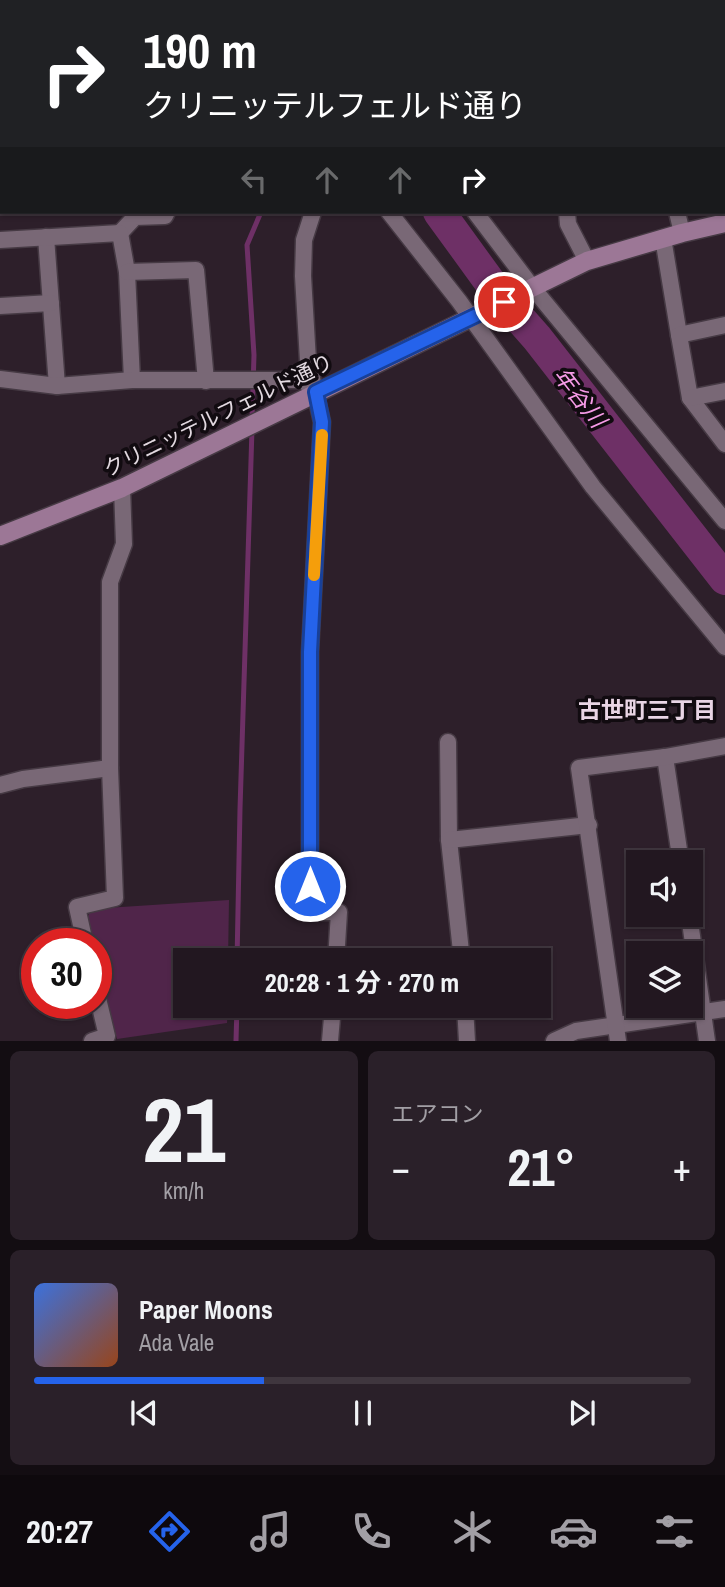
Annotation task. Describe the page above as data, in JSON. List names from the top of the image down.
{
  "streets": {
    "street": ["クリニッテルフェルド通り"]
  },
  "districts": ["古世町三丁目"],
  "water": ["年谷川"],
  "page": {
    "turn": ["190 m", "クリニッテルフェルド通り"],
    "limit": "30",
    "trip": "20:28 · 1 分 · 270 m",
    "tile": [
      ["21", "km/h"],
      "エアコン"
    ],
    "heat": ["−", "21°", "+"],
    "song": ["Paper Moons", "Ada Vale"],
    "tabs": "20:27"
  }
}
